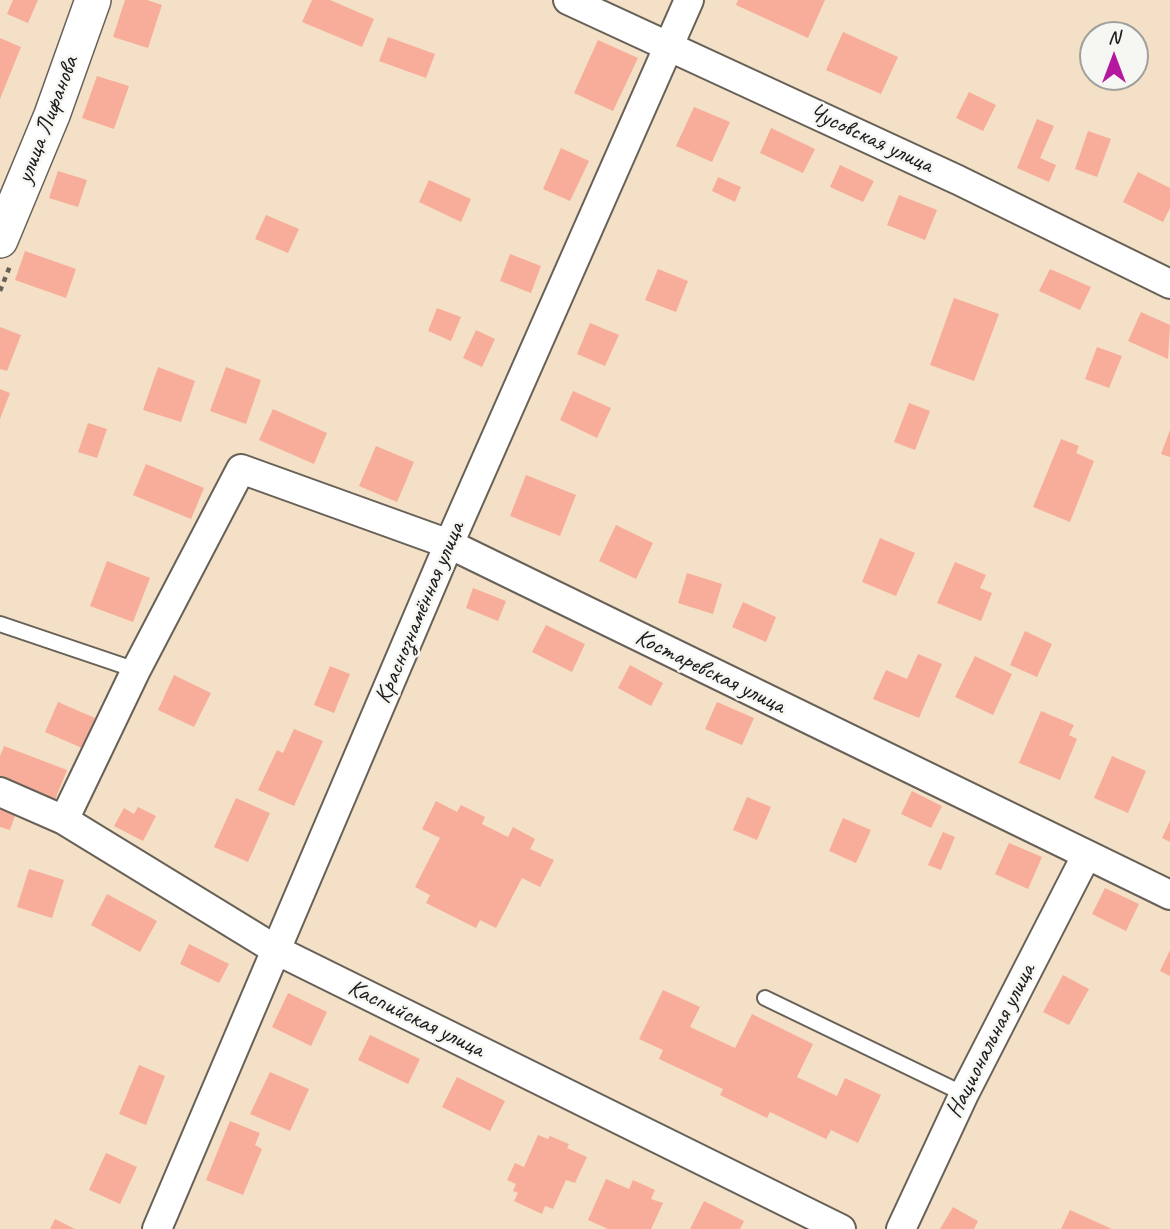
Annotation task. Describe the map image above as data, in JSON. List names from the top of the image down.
{
  "streets": {
    "street": [
      "улица Лифанова",
      "Чусовская улица",
      "Краснознамённая улица",
      "Костаревская улица",
      "Каспийская улица",
      "Национальная улица"
    ]
  },
  "crossings": [
    ["Чусовская улица", "Краснознамённая улица"],
    ["Краснознамённая улица", "Костаревская улица"],
    ["Краснознамённая улица", "Каспийская улица"],
    ["Костаревская улица", "Национальная улица"]
  ],
  "north": "top"
}
